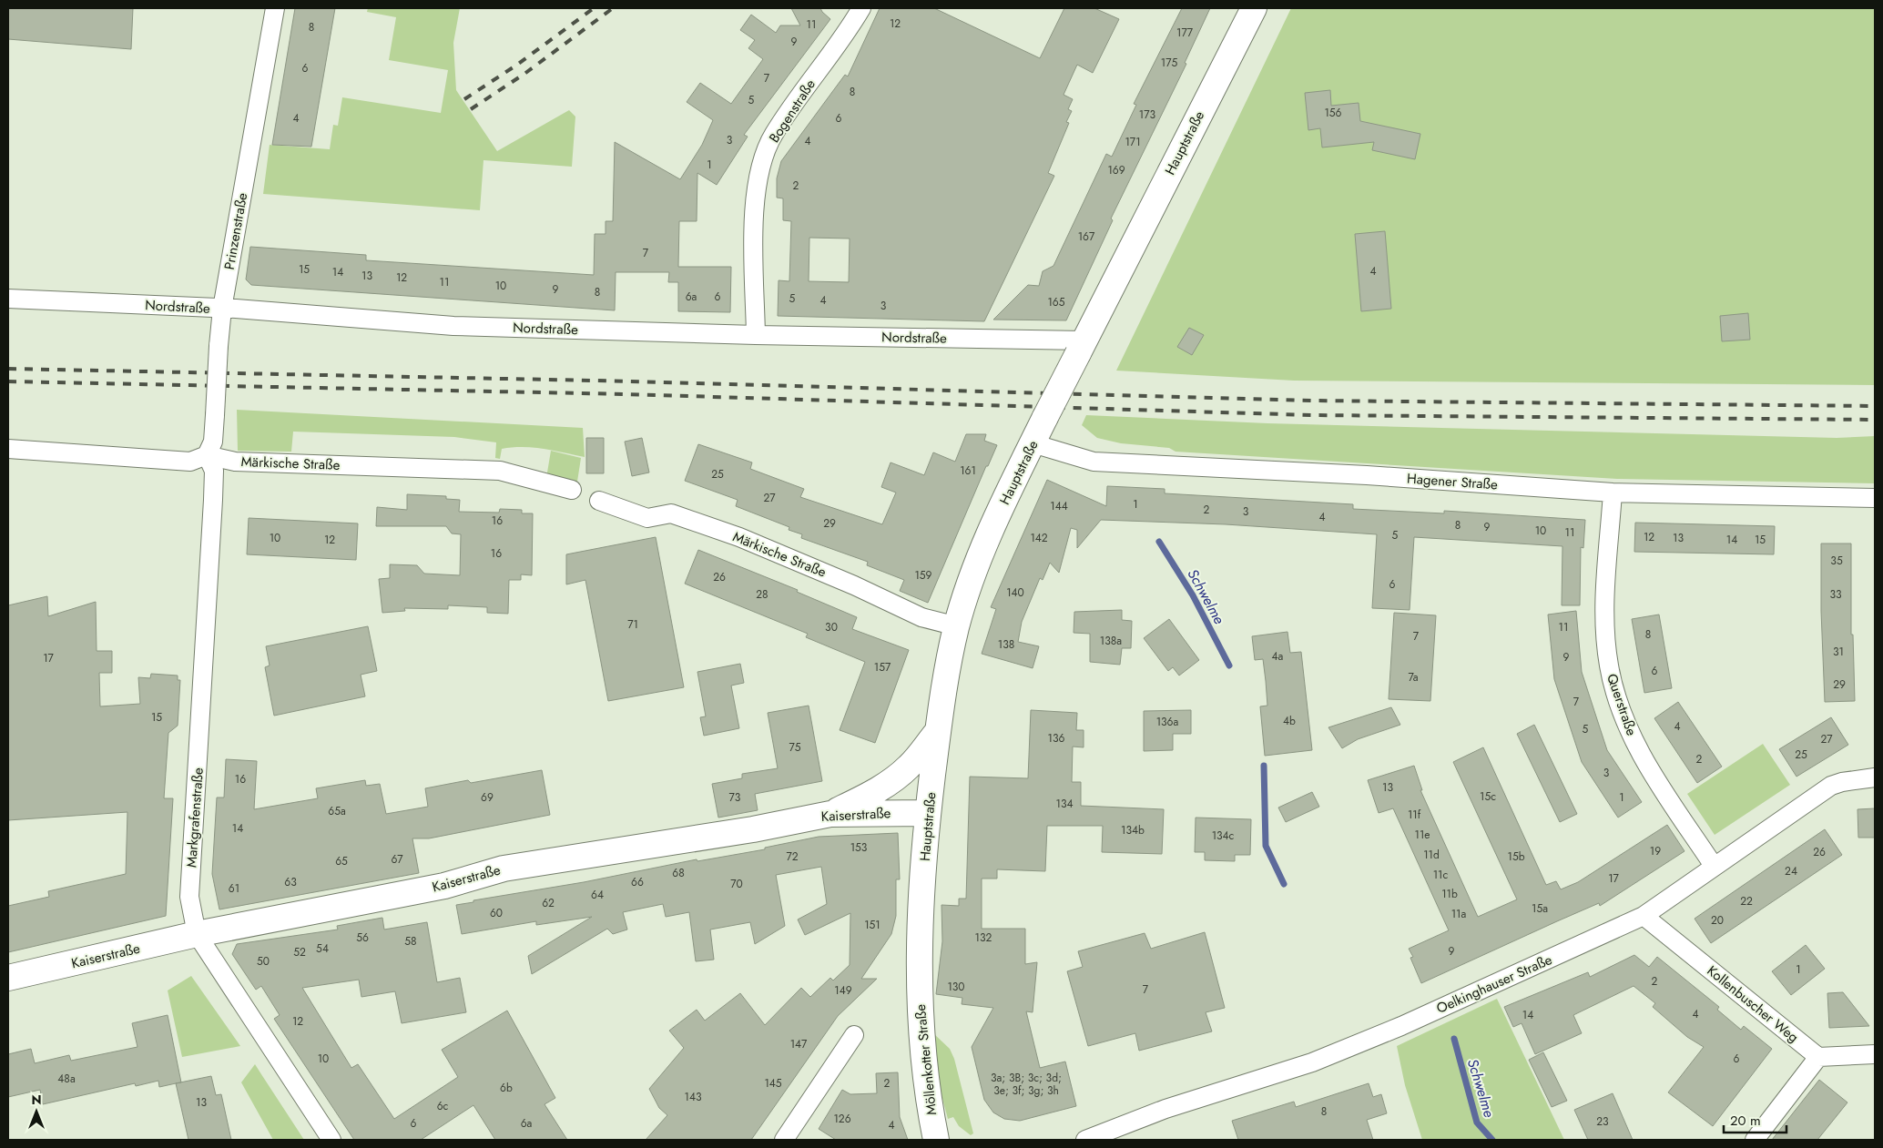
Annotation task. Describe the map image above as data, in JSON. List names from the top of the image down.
{
  "streets": {
    "main road": ["Hauptstraße", "Kaiserstraße", "Möllenkotter Straße"],
    "street": [
      "Bogenstraße",
      "Prinzenstraße",
      "Nordstraße",
      "Märkische Straße",
      "Hagener Straße",
      "Querstraße",
      "Markgrafenstraße",
      "Oelkinghauser Straße",
      "Kollenbuscher Weg"
    ]
  },
  "crossings": [
    ["Bogenstraße", "Nordstraße"],
    ["Hauptstraße", "Nordstraße"],
    ["Hauptstraße", "Märkische Straße"],
    ["Hauptstraße", "Hagener Straße"],
    ["Hauptstraße", "Kaiserstraße"],
    ["Hauptstraße", "Möllenkotter Straße"],
    ["Prinzenstraße", "Nordstraße"],
    ["Prinzenstraße", "Märkische Straße"],
    ["Prinzenstraße", "Markgrafenstraße"],
    ["Märkische Straße", "Markgrafenstraße"],
    ["Hagener Straße", "Querstraße"],
    ["Querstraße", "Oelkinghauser Straße"],
    ["Kaiserstraße", "Markgrafenstraße"],
    ["Oelkinghauser Straße", "Kollenbuscher Weg"]
  ],
  "water": ["Schwelme"],
  "house_numbers": [
    "12",
    "11",
    "8",
    "177",
    "9",
    "175",
    "6",
    "7",
    "8",
    "5",
    "156",
    "173",
    "4",
    "6",
    "3",
    "4",
    "171",
    "1",
    "169",
    "2",
    "167",
    "7",
    "15",
    "4",
    "14",
    "13",
    "12",
    "11",
    "10",
    "9",
    "8",
    "6a",
    "6",
    "5",
    "4",
    "165",
    "3",
    "161",
    "25",
    "27",
    "1",
    "144",
    "2",
    "3",
    "4",
    "16",
    "29",
    "8",
    "9",
    "10",
    "11",
    "5",
    "12",
    "10",
    "142",
    "13",
    "12",
    "14",
    "15",
    "16",
    "35",
    "159",
    "26",
    "6",
    "140",
    "28",
    "33",
    "71",
    "30",
    "11",
    "8",
    "7",
    "138a",
    "138",
    "31",
    "4a",
    "9",
    "17",
    "157",
    "6",
    "7a",
    "29",
    "7",
    "15",
    "4b",
    "136a",
    "4",
    "5",
    "136",
    "27",
    "75",
    "25",
    "2",
    "3",
    "16",
    "13",
    "15c",
    "69",
    "73",
    "1",
    "134",
    "65a",
    "11f",
    "14",
    "134b",
    "11e",
    "134c",
    "153",
    "19",
    "26",
    "11d",
    "72",
    "15b",
    "67",
    "65",
    "24",
    "68",
    "11c",
    "17",
    "63",
    "66",
    "70",
    "61",
    "11b",
    "64",
    "22",
    "62",
    "15a",
    "60",
    "11a",
    "20",
    "151",
    "56",
    "132",
    "58",
    "54",
    "9",
    "52",
    "50",
    "1",
    "2",
    "130",
    "7",
    "149",
    "4",
    "14",
    "12",
    "147",
    "10",
    "6",
    "3a; 3B; 3c; 3d; 3e; 3f; 3g; 3h",
    "48a",
    "145",
    "2",
    "6b",
    "143",
    "13",
    "6c",
    "8",
    "126",
    "23",
    "6",
    "6a",
    "4"
  ],
  "scale_bar": "20 m",
  "north": "top"
}
